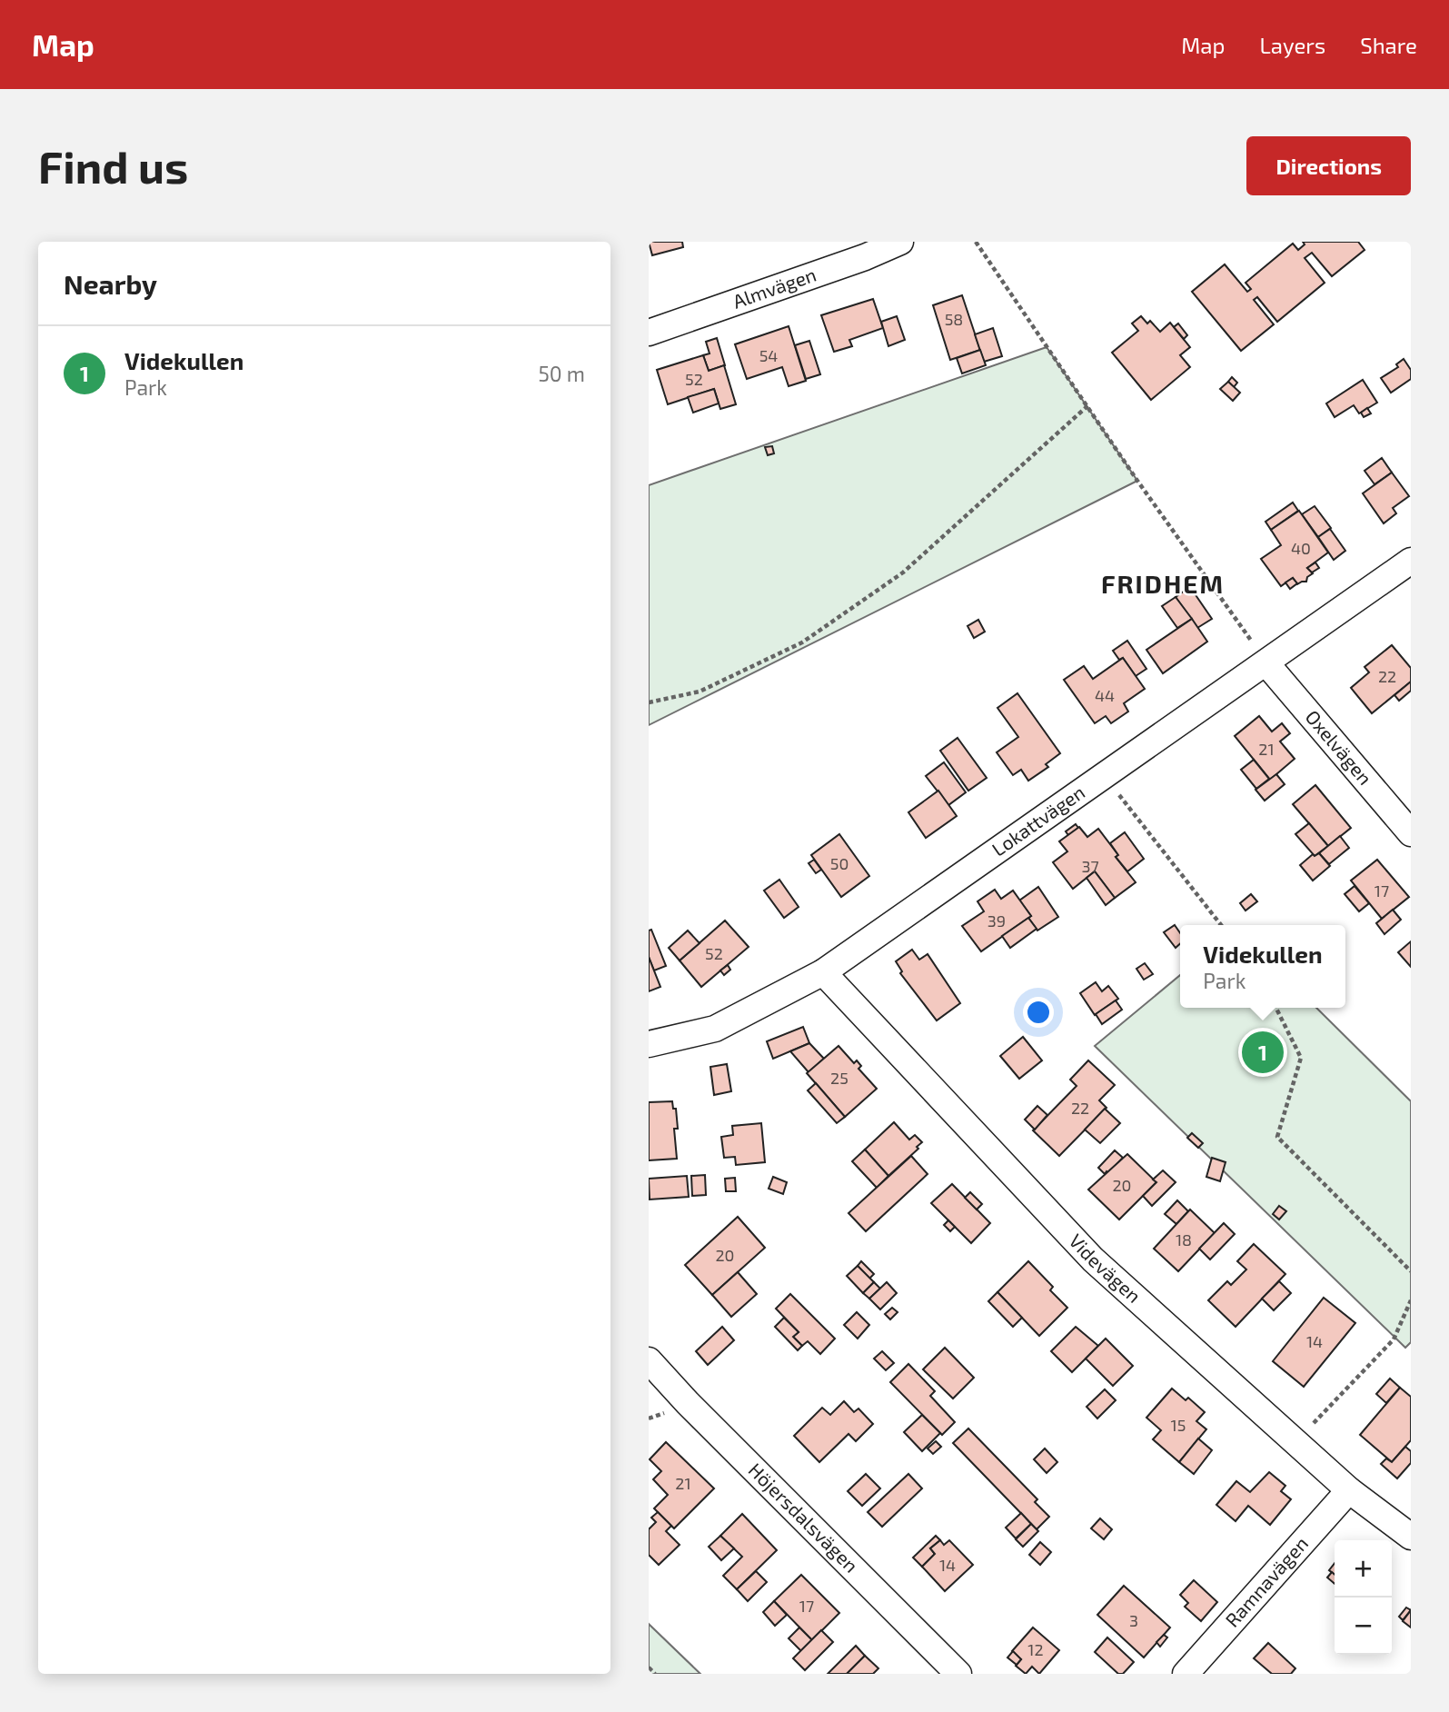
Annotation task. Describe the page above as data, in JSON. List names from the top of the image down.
{
  "streets": {
    "street": [
      "Almvägen",
      "Oxelvägen",
      "Lokattvägen",
      "Videvägen",
      "Höjersdalsvägen",
      "Ramnavägen"
    ]
  },
  "crossings": [
    ["Oxelvägen", "Lokattvägen"],
    ["Lokattvägen", "Videvägen"],
    ["Videvägen", "Ramnavägen"]
  ],
  "districts": ["FRIDHEM"],
  "house_numbers": [
    "58",
    "54",
    "52",
    "40",
    "22",
    "44",
    "21",
    "50",
    "37",
    "17",
    "39",
    "52",
    "25",
    "22",
    "20",
    "18",
    "20",
    "14",
    "15",
    "21",
    "14",
    "17",
    "3",
    "12"
  ],
  "page": {
    "header": "Map",
    "nav": ["Map", "Layers", "Share"],
    "buttons": "Directions",
    "title": "Find us",
    "heading": "Nearby",
    "list": [
      {
        "mark": "1",
        "name": "Videkullen",
        "note": "Park",
        "value": "50 m"
      }
    ],
    "popup": ["Videkullen", "Park"],
    "pins": "1",
    "map_buttons": ["+", "−"]
  }
}
